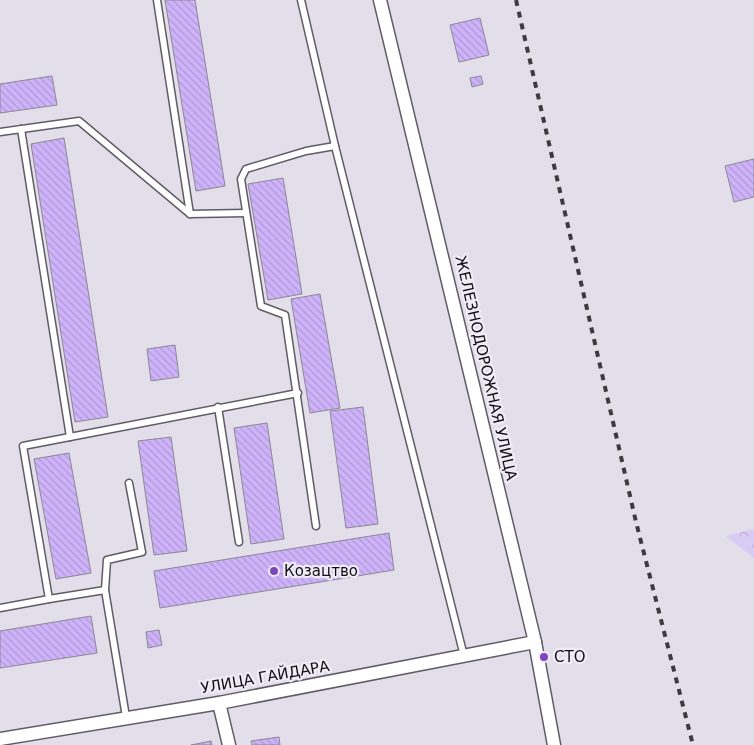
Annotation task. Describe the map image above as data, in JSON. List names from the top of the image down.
{
  "streets": {
    "street": ["ЖЕЛЕЗНОДОРОЖНАЯ УЛИЦА", "УЛИЦА ГАЙДАРА"]
  },
  "crossings": [
    ["ЖЕЛЕЗНОДОРОЖНАЯ УЛИЦА", "УЛИЦА ГАЙДАРА"]
  ],
  "places": ["Козацтво", "СТО"]
}
